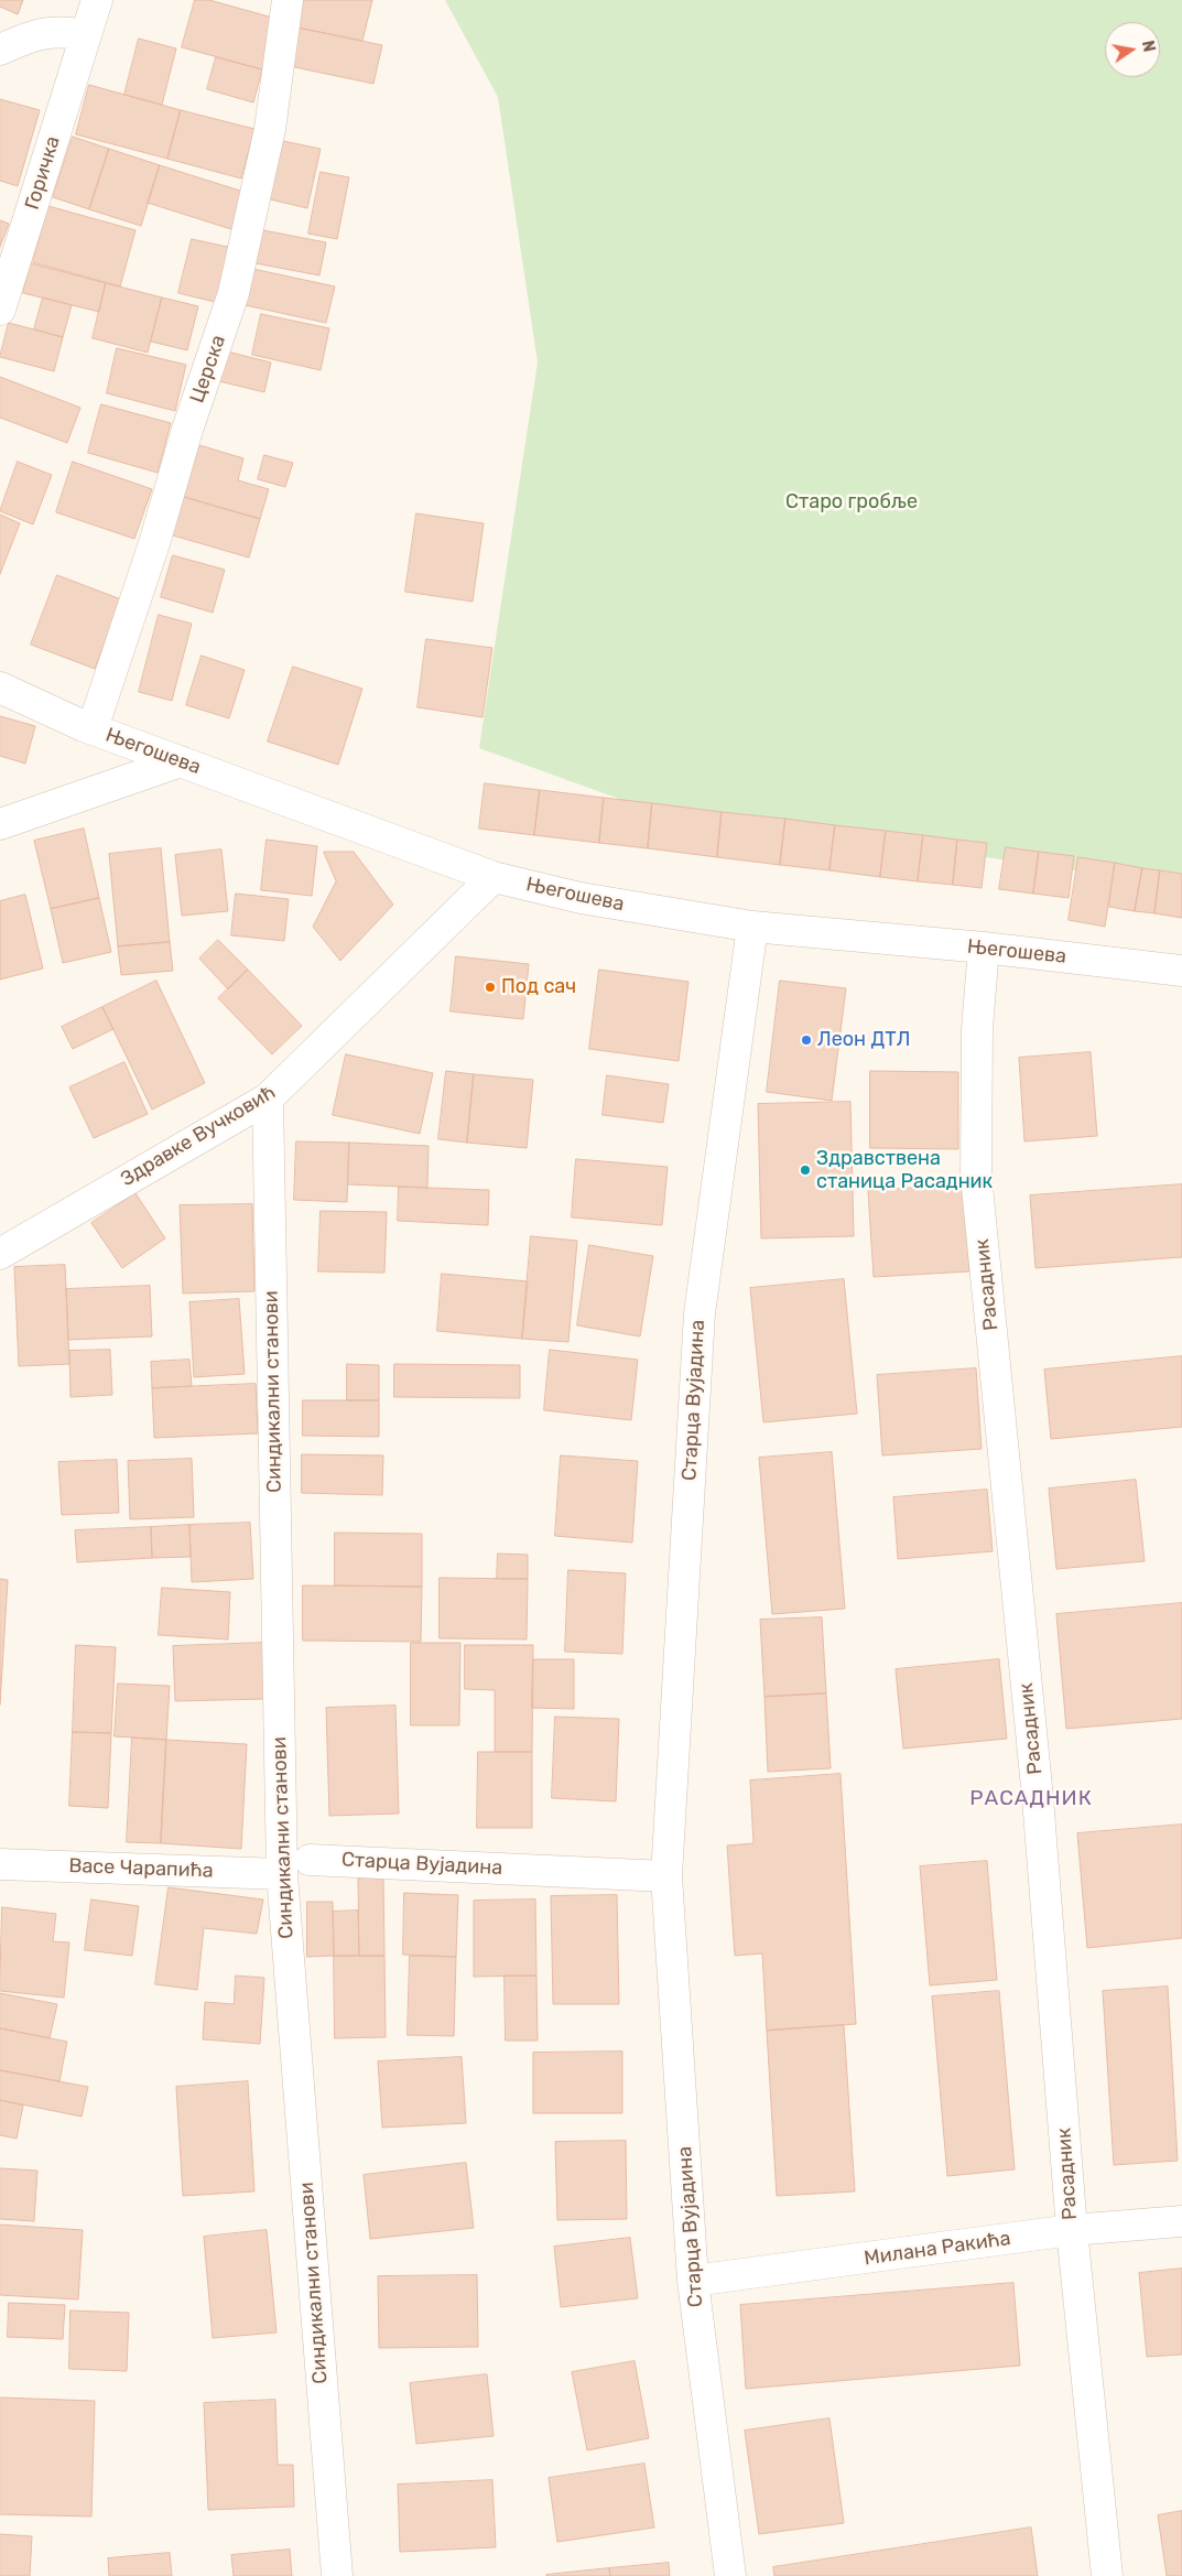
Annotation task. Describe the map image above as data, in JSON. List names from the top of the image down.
{
  "streets": {
    "street": [
      "Горичка",
      "Церска",
      "Његошева",
      "Здравке Вучковић",
      "Расадник",
      "Синдикални станови",
      "Старца Вујадина",
      "Васе Чарапића",
      "Милана Ракића"
    ]
  },
  "crossings": [
    ["Церска", "Његошева"],
    ["Његошева", "Здравке Вучковић"],
    ["Његошева", "Расадник"],
    ["Његошева", "Старца Вујадина"],
    ["Здравке Вучковић", "Синдикални станови"],
    ["Расадник", "Милана Ракића"],
    ["Синдикални станови", "Васе Чарапића"],
    ["Старца Вујадина", "Милана Ракића"]
  ],
  "districts": ["РАСАДНИК"],
  "parks": ["Старо гробље"],
  "places": ["Под сач", "Леон ДТЛ", "Здравствена станица Расадник"],
  "north": "right"
}
